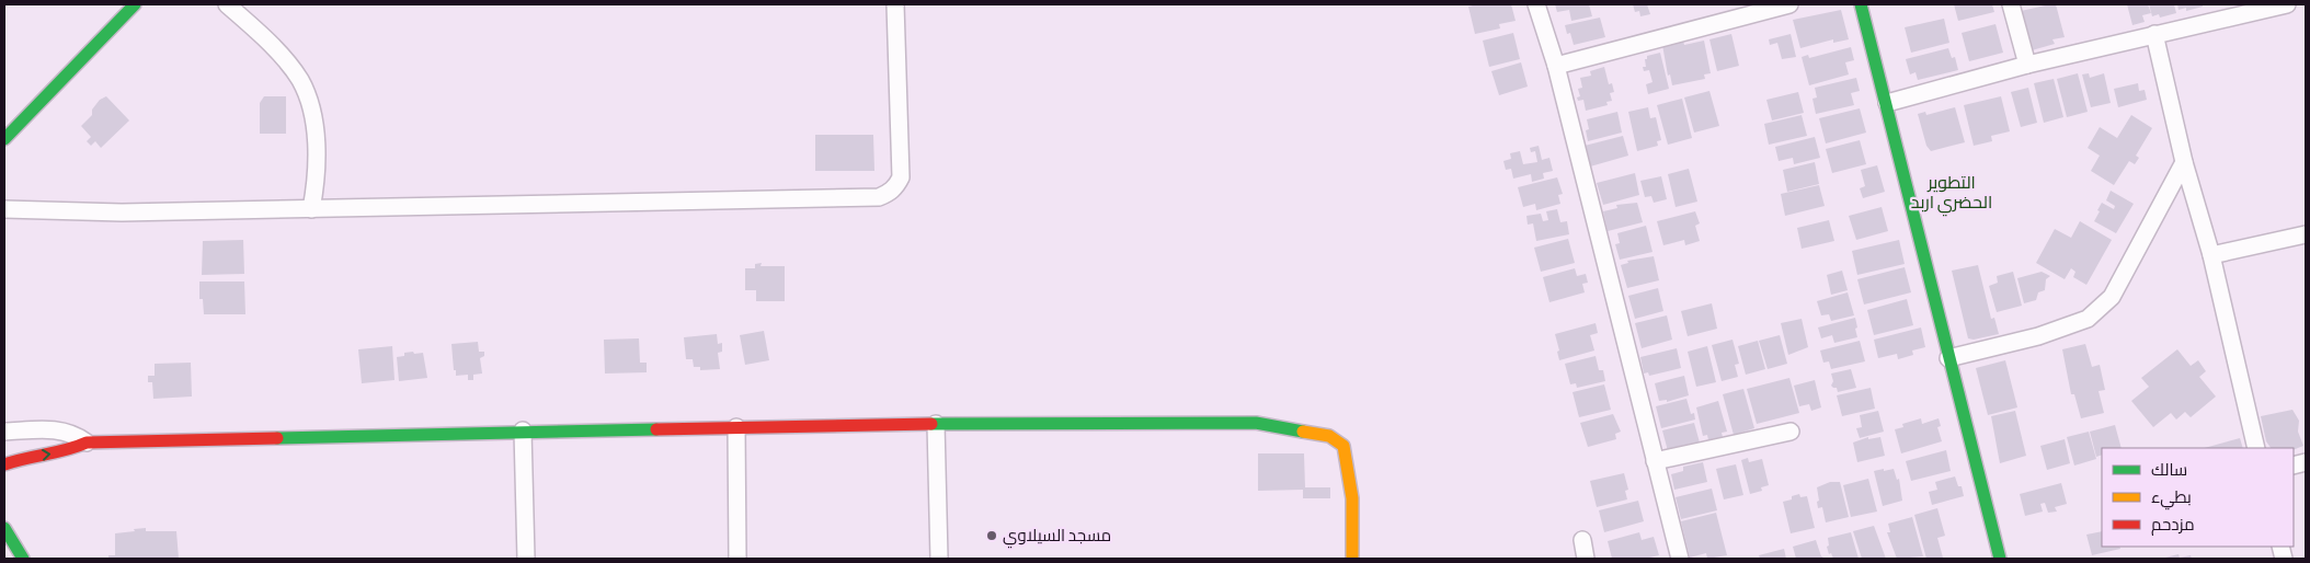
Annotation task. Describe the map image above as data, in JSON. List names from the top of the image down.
{
  "districts": ["التطوير الحضري اربد"],
  "places": ["مسجد السيلاوي"],
  "legend": ["سالك", "بطيء", "مزدحم"]
}
